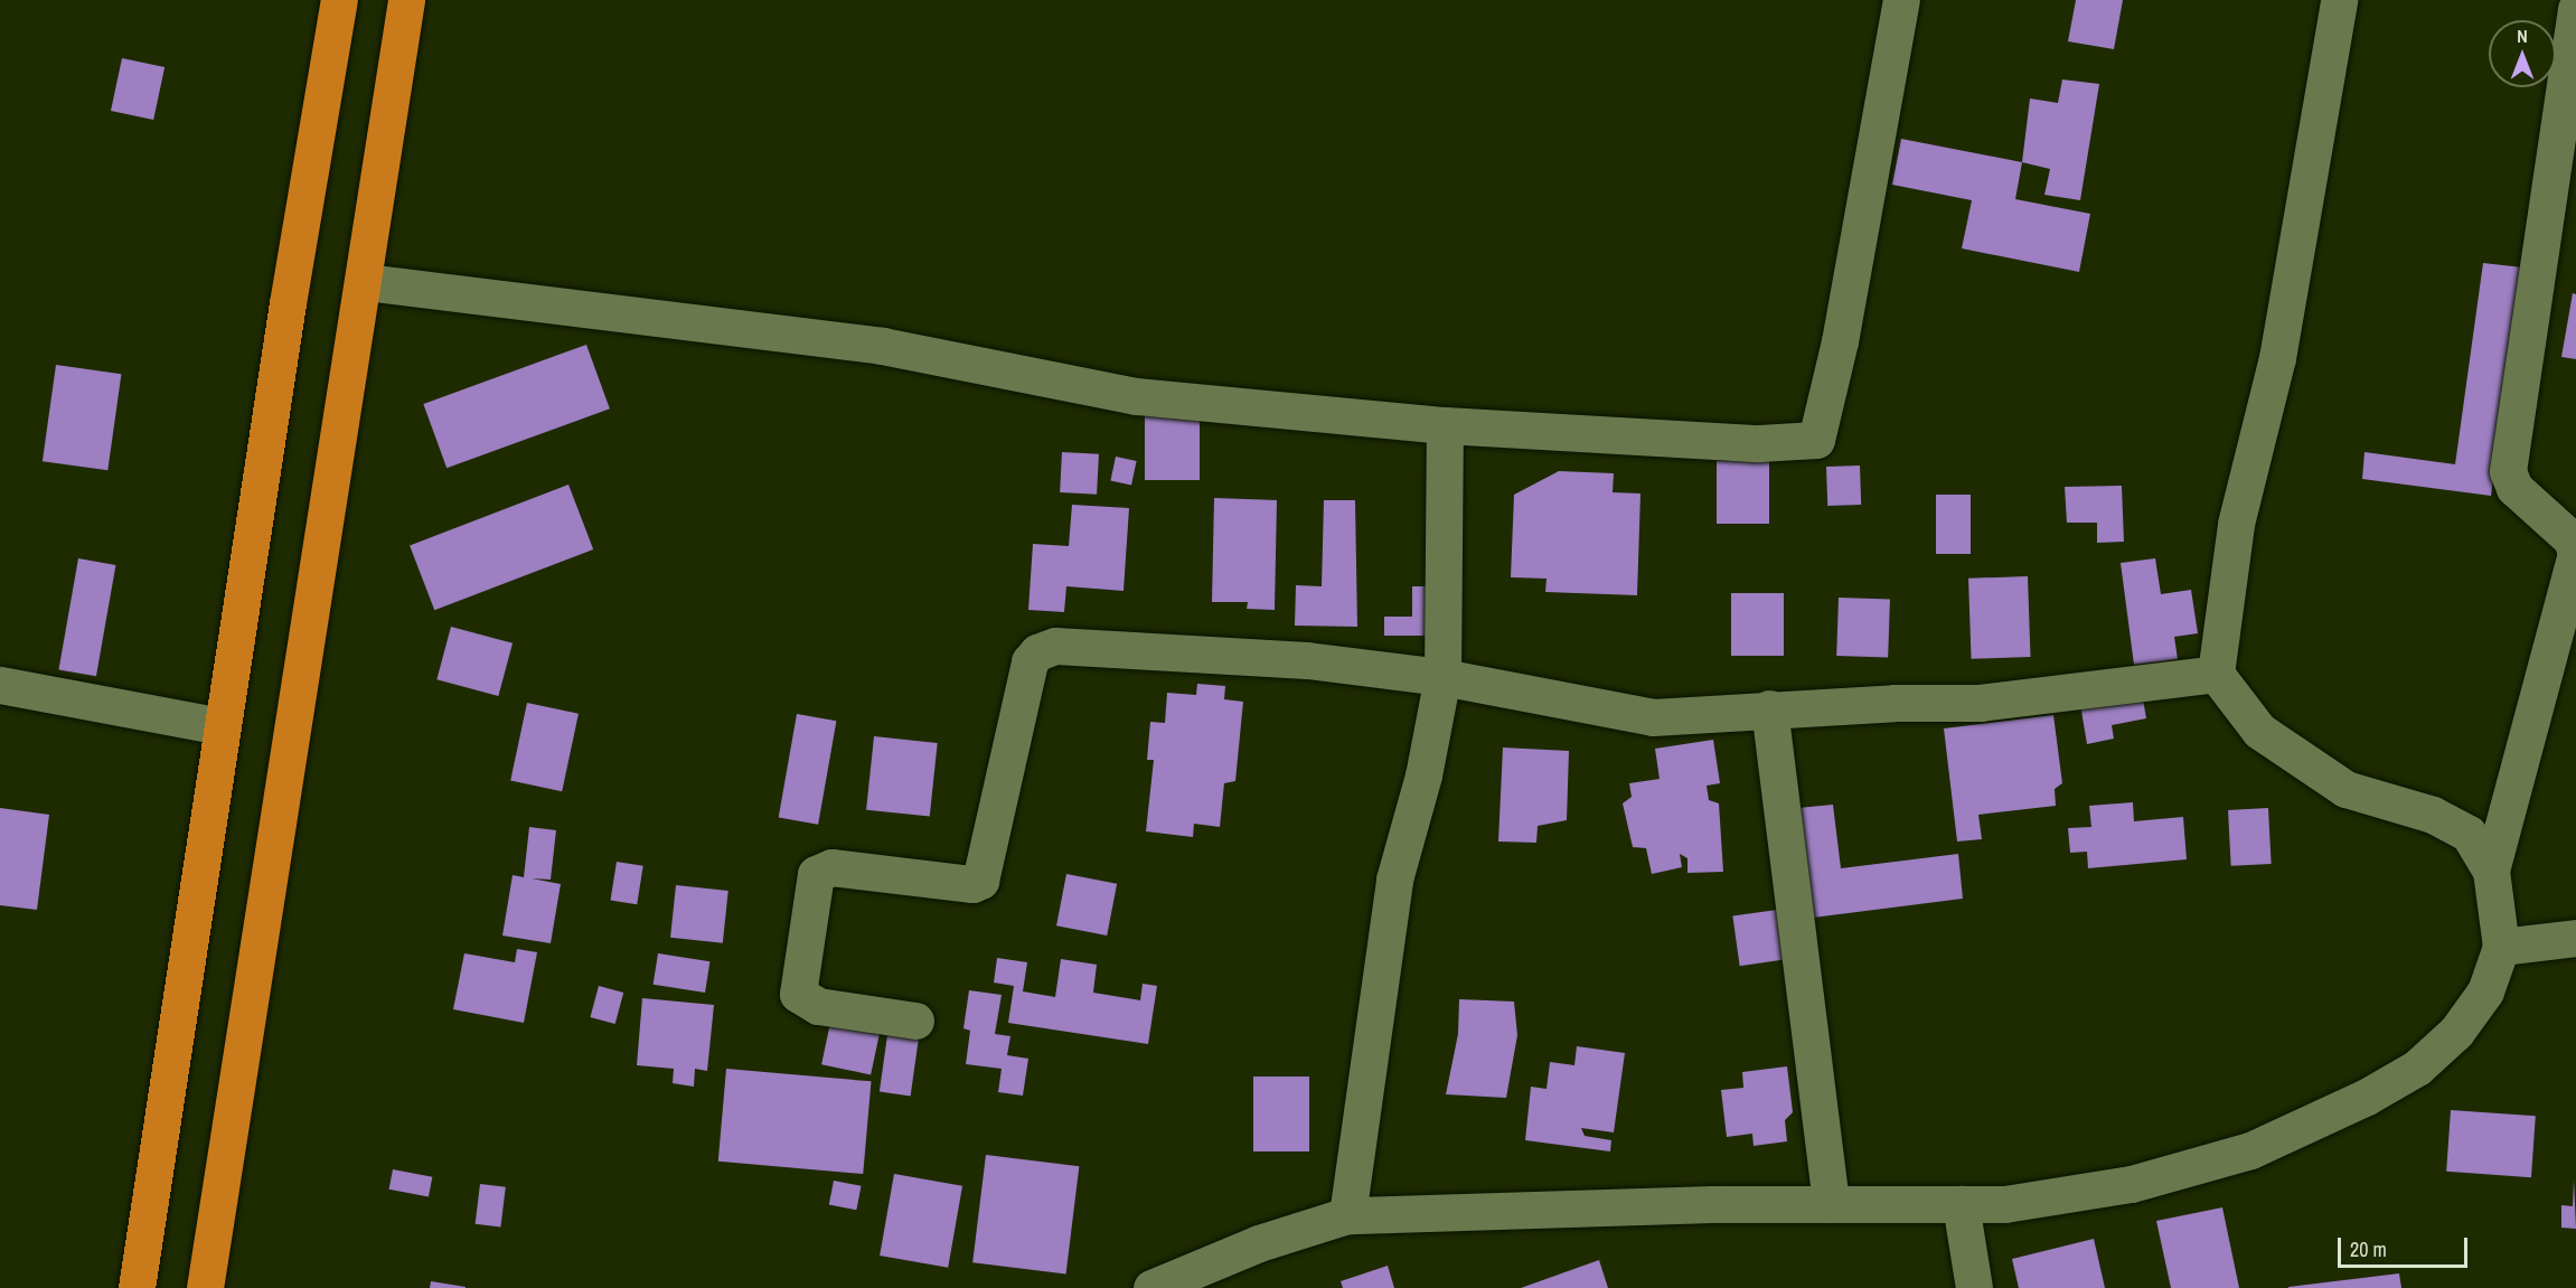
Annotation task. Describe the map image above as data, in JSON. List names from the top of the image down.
{
  "scale_bar": "20 m",
  "north": "top"
}
